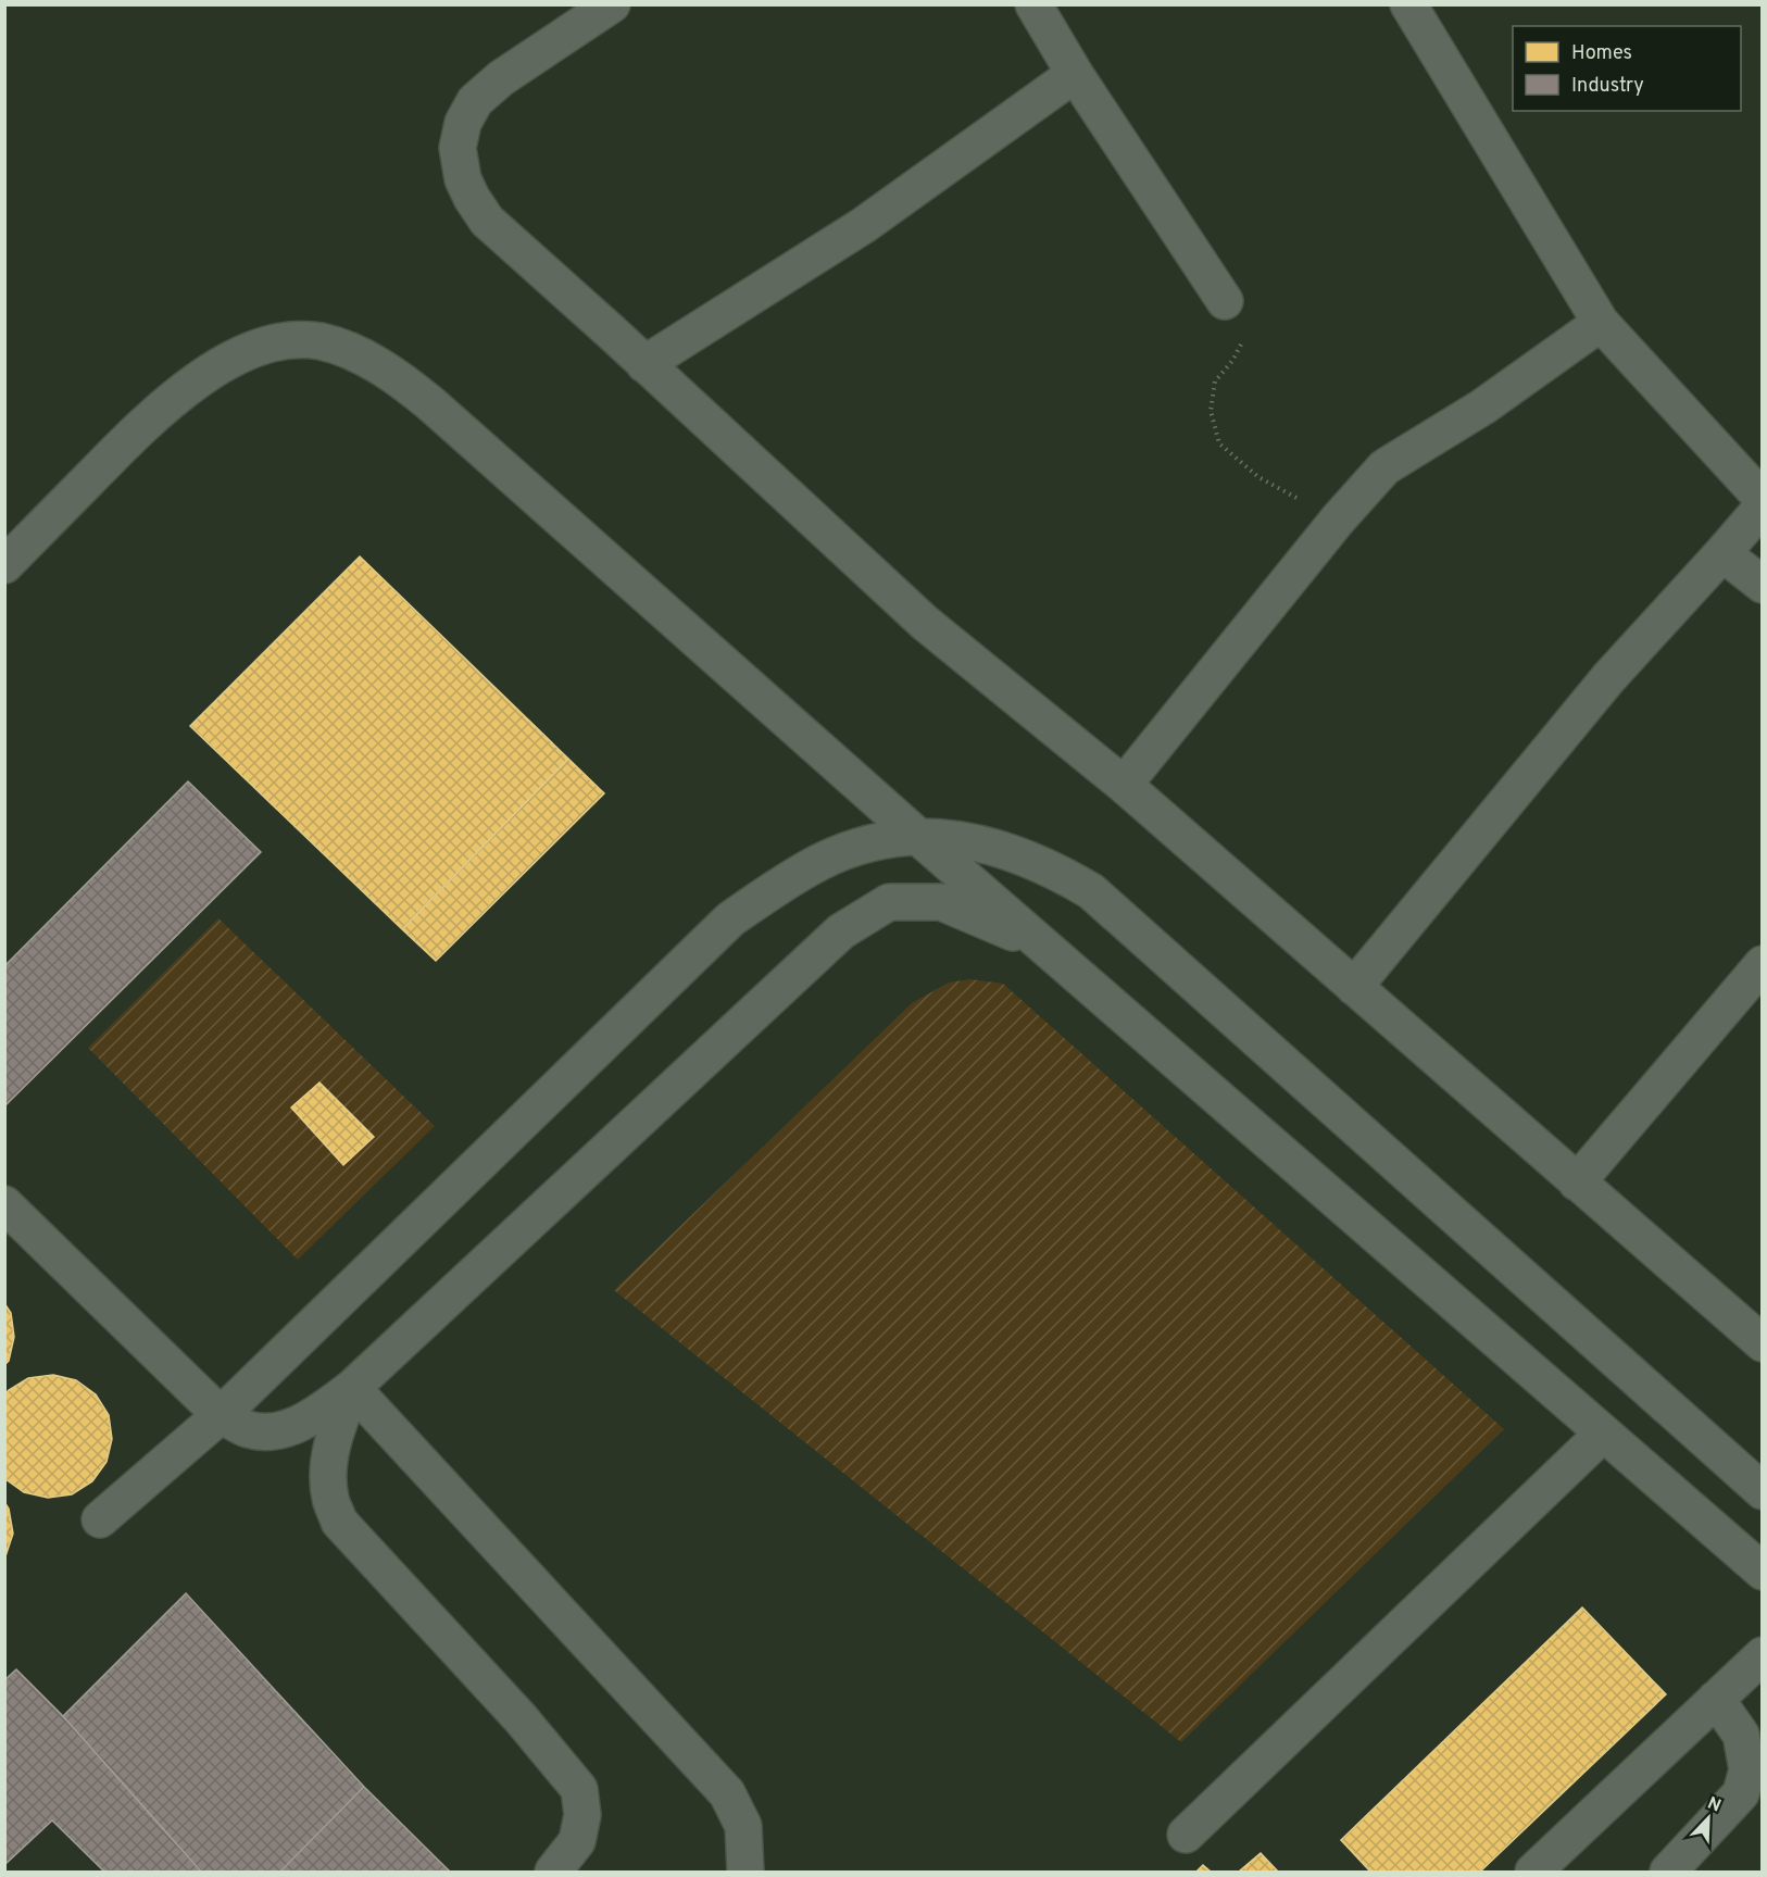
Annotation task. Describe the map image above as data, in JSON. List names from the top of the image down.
{
  "legend": ["Homes", "Industry"],
  "north": "top right"
}
